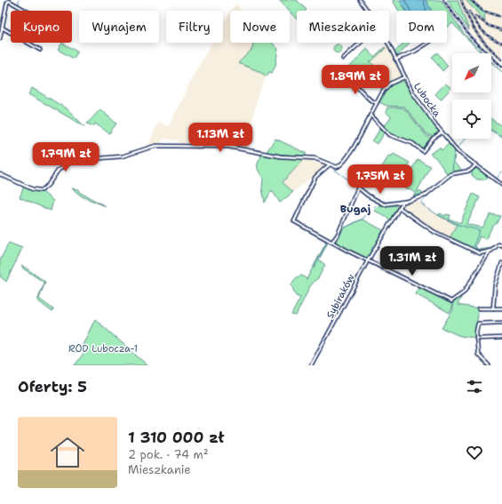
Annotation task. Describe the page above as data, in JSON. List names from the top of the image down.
{
  "streets": {
    "street": ["Lubocka", "Sybiraków"]
  },
  "districts": ["Bugaj"],
  "parks": ["ROD Lubocza-1"],
  "north": "bottom left",
  "page": {
    "chip": [
      "Kupno",
      "Wynajem",
      "Filtry",
      "Nowe",
      "Mieszkanie",
      "Dom"
    ],
    "price": [
      "1.89M zł",
      "1.13M zł",
      "1.79M zł",
      "1.75M zł",
      "1.31M zł"
    ],
    "heading": "Oferty: 5",
    "list": [
      {
        "name": "1 310 000 zł",
        "note": "2 pok. · 74 m² · Mieszkanie"
      }
    ]
  }
}
